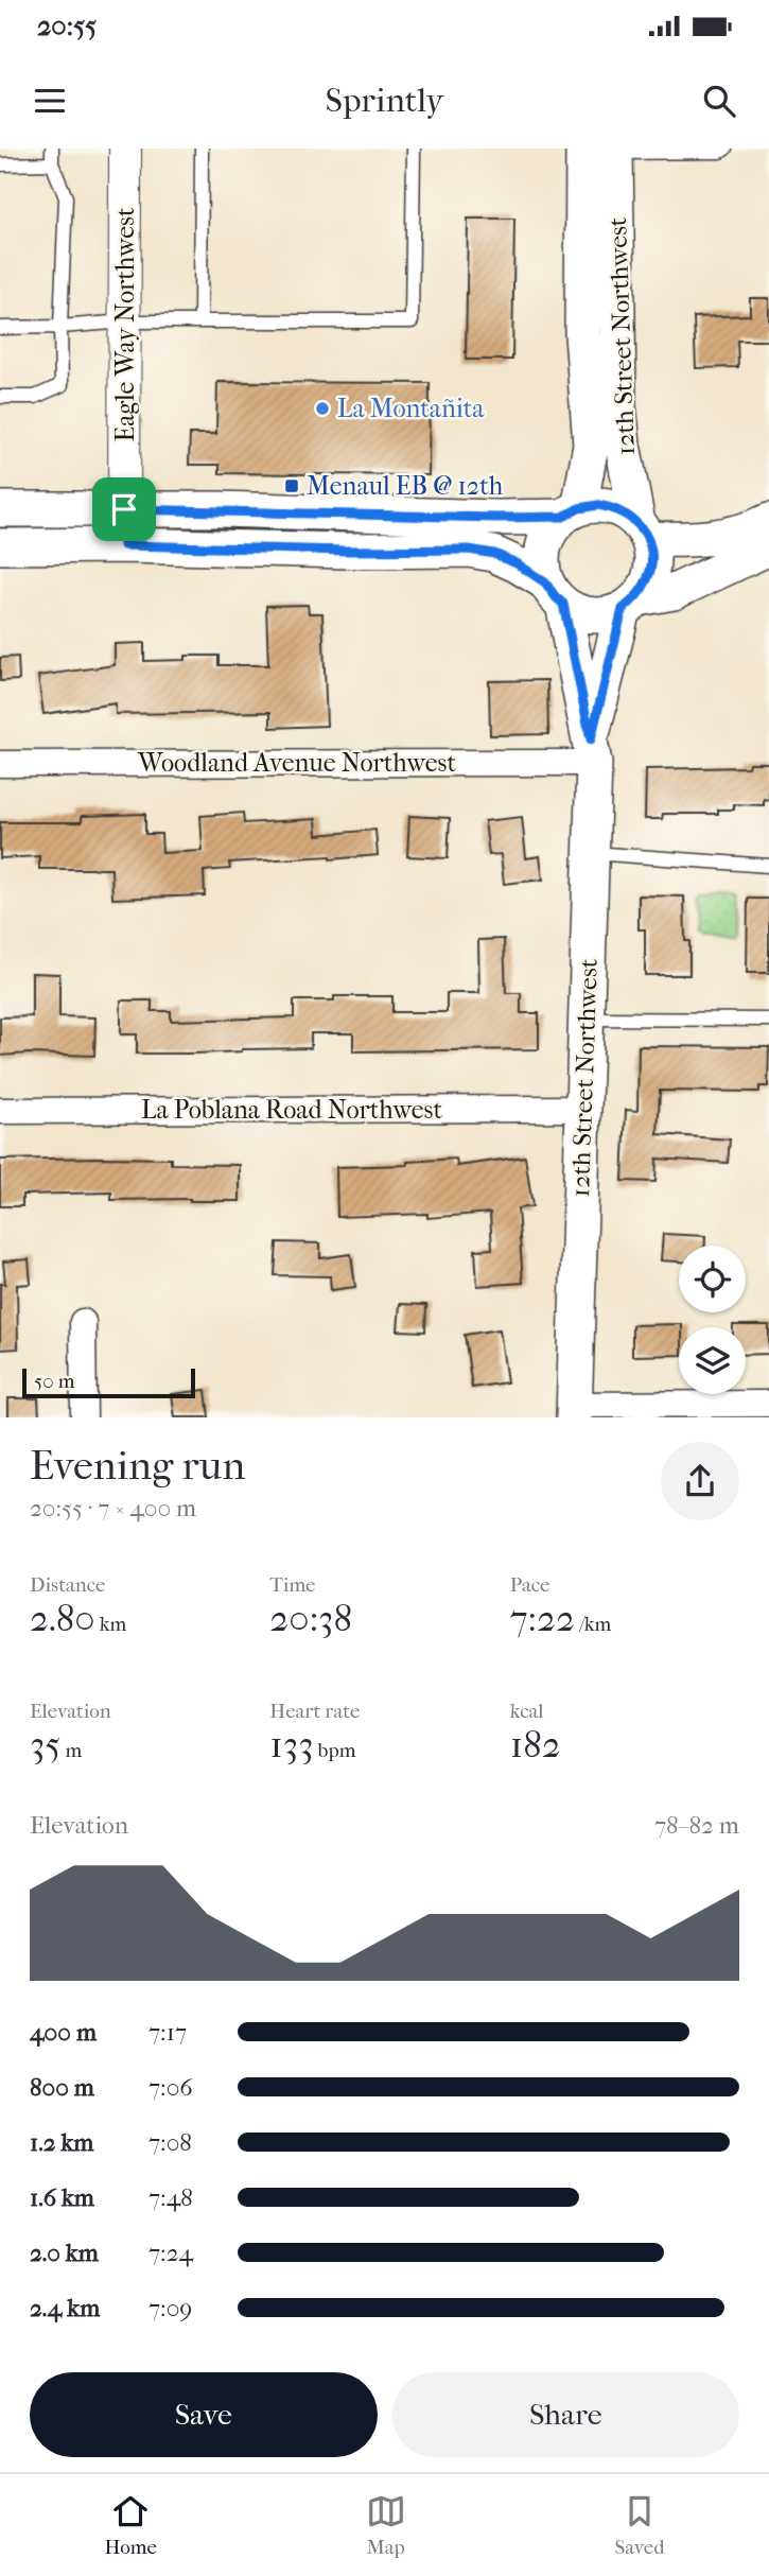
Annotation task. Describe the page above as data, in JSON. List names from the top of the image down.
{
  "streets": {
    "main road": ["12th Street Northwest"],
    "street": ["Eagle Way Northwest", "Woodland Avenue Northwest", "La Poblana Road Northwest"]
  },
  "crossings": [
    ["12th Street Northwest", "Woodland Avenue Northwest"],
    ["12th Street Northwest", "La Poblana Road Northwest"]
  ],
  "places": {
    "other": ["La Montañita"],
    "transit": ["Menaul EB @ 12th"]
  },
  "scale_bar": "50 m",
  "page": {
    "status": "20:55",
    "header": "Sprintly",
    "scale": "50 m",
    "heading": ["Evening run", "20:55 · 7 × 400 m"],
    "stats": [
      ["Distance", "2.80 km"],
      ["Time", "20:38"],
      ["Pace", "7:22 /km"],
      ["Elevation", "35 m"],
      ["Heart rate", "133 bpm"],
      ["kcal", "182"]
    ],
    "chart": ["Elevation", "78–82 m"],
    "list": [
      {
        "name": "400 m",
        "note": "7:17"
      },
      {
        "name": "800 m",
        "note": "7:06"
      },
      {
        "name": "1.2 km",
        "note": "7:08"
      },
      {
        "name": "1.6 km",
        "note": "7:48"
      },
      {
        "name": "2.0 km",
        "note": "7:24"
      },
      {
        "name": "2.4 km",
        "note": "7:09"
      }
    ],
    "buttons": ["Save", "Share"],
    "tabs": ["Home", "Map", "Saved"]
  }
}
